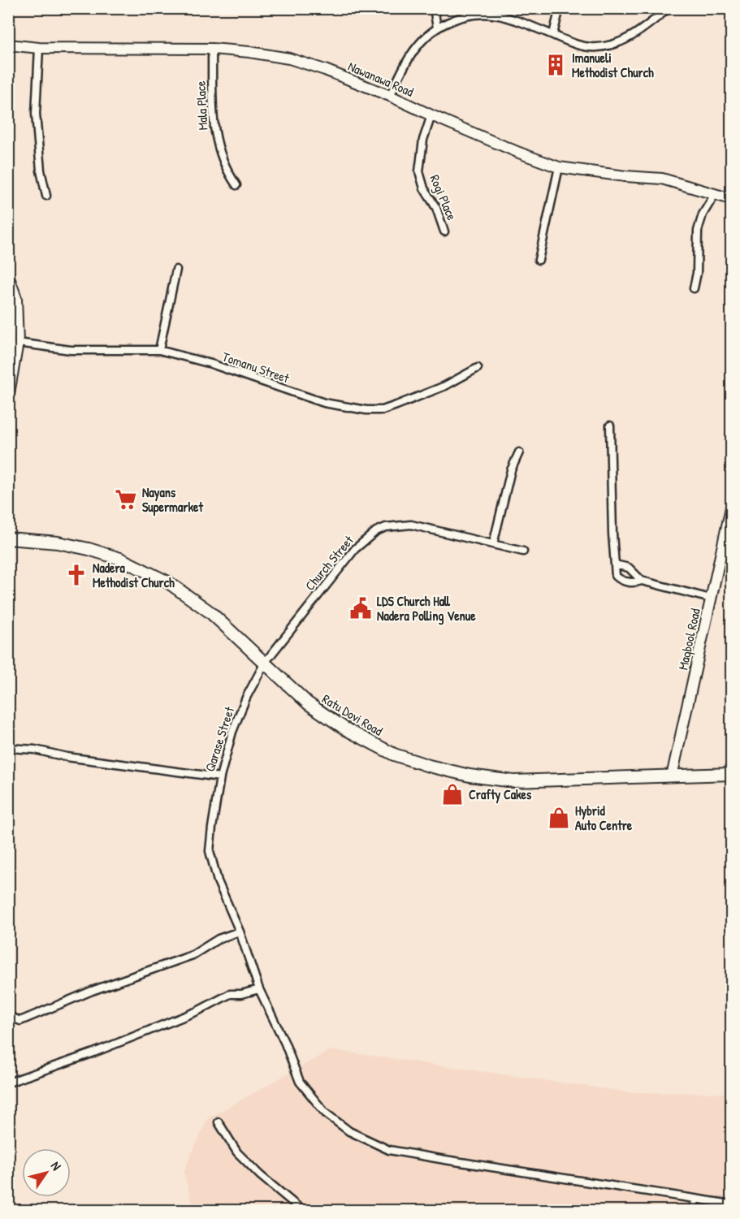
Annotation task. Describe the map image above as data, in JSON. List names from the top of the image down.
{
  "streets": {
    "main road": ["Ratu Dovi Road"],
    "street": [
      "Nawanawa Road",
      "Mala Place",
      "Rogi Place",
      "Tomanu Street",
      "Church Street",
      "Maqbool Road",
      "Qarase Street"
    ]
  },
  "crossings": [
    ["Nawanawa Road", "Mala Place"],
    ["Nawanawa Road", "Rogi Place"],
    ["Church Street", "Ratu Dovi Road"],
    ["Church Street", "Qarase Street"],
    ["Maqbool Road", "Ratu Dovi Road"],
    ["Ratu Dovi Road", "Qarase Street"]
  ],
  "places": {
    "building": ["Imanueli Methodist Church"],
    "supermarket": ["Nayans Supermarket"],
    "church": ["Nadera Methodist Church"],
    "public building": ["LDS Church Hall Nadera Polling Venue"],
    "shop": ["Crafty Cakes", "Hybrid Auto Centre"]
  },
  "north": "top right"
}
